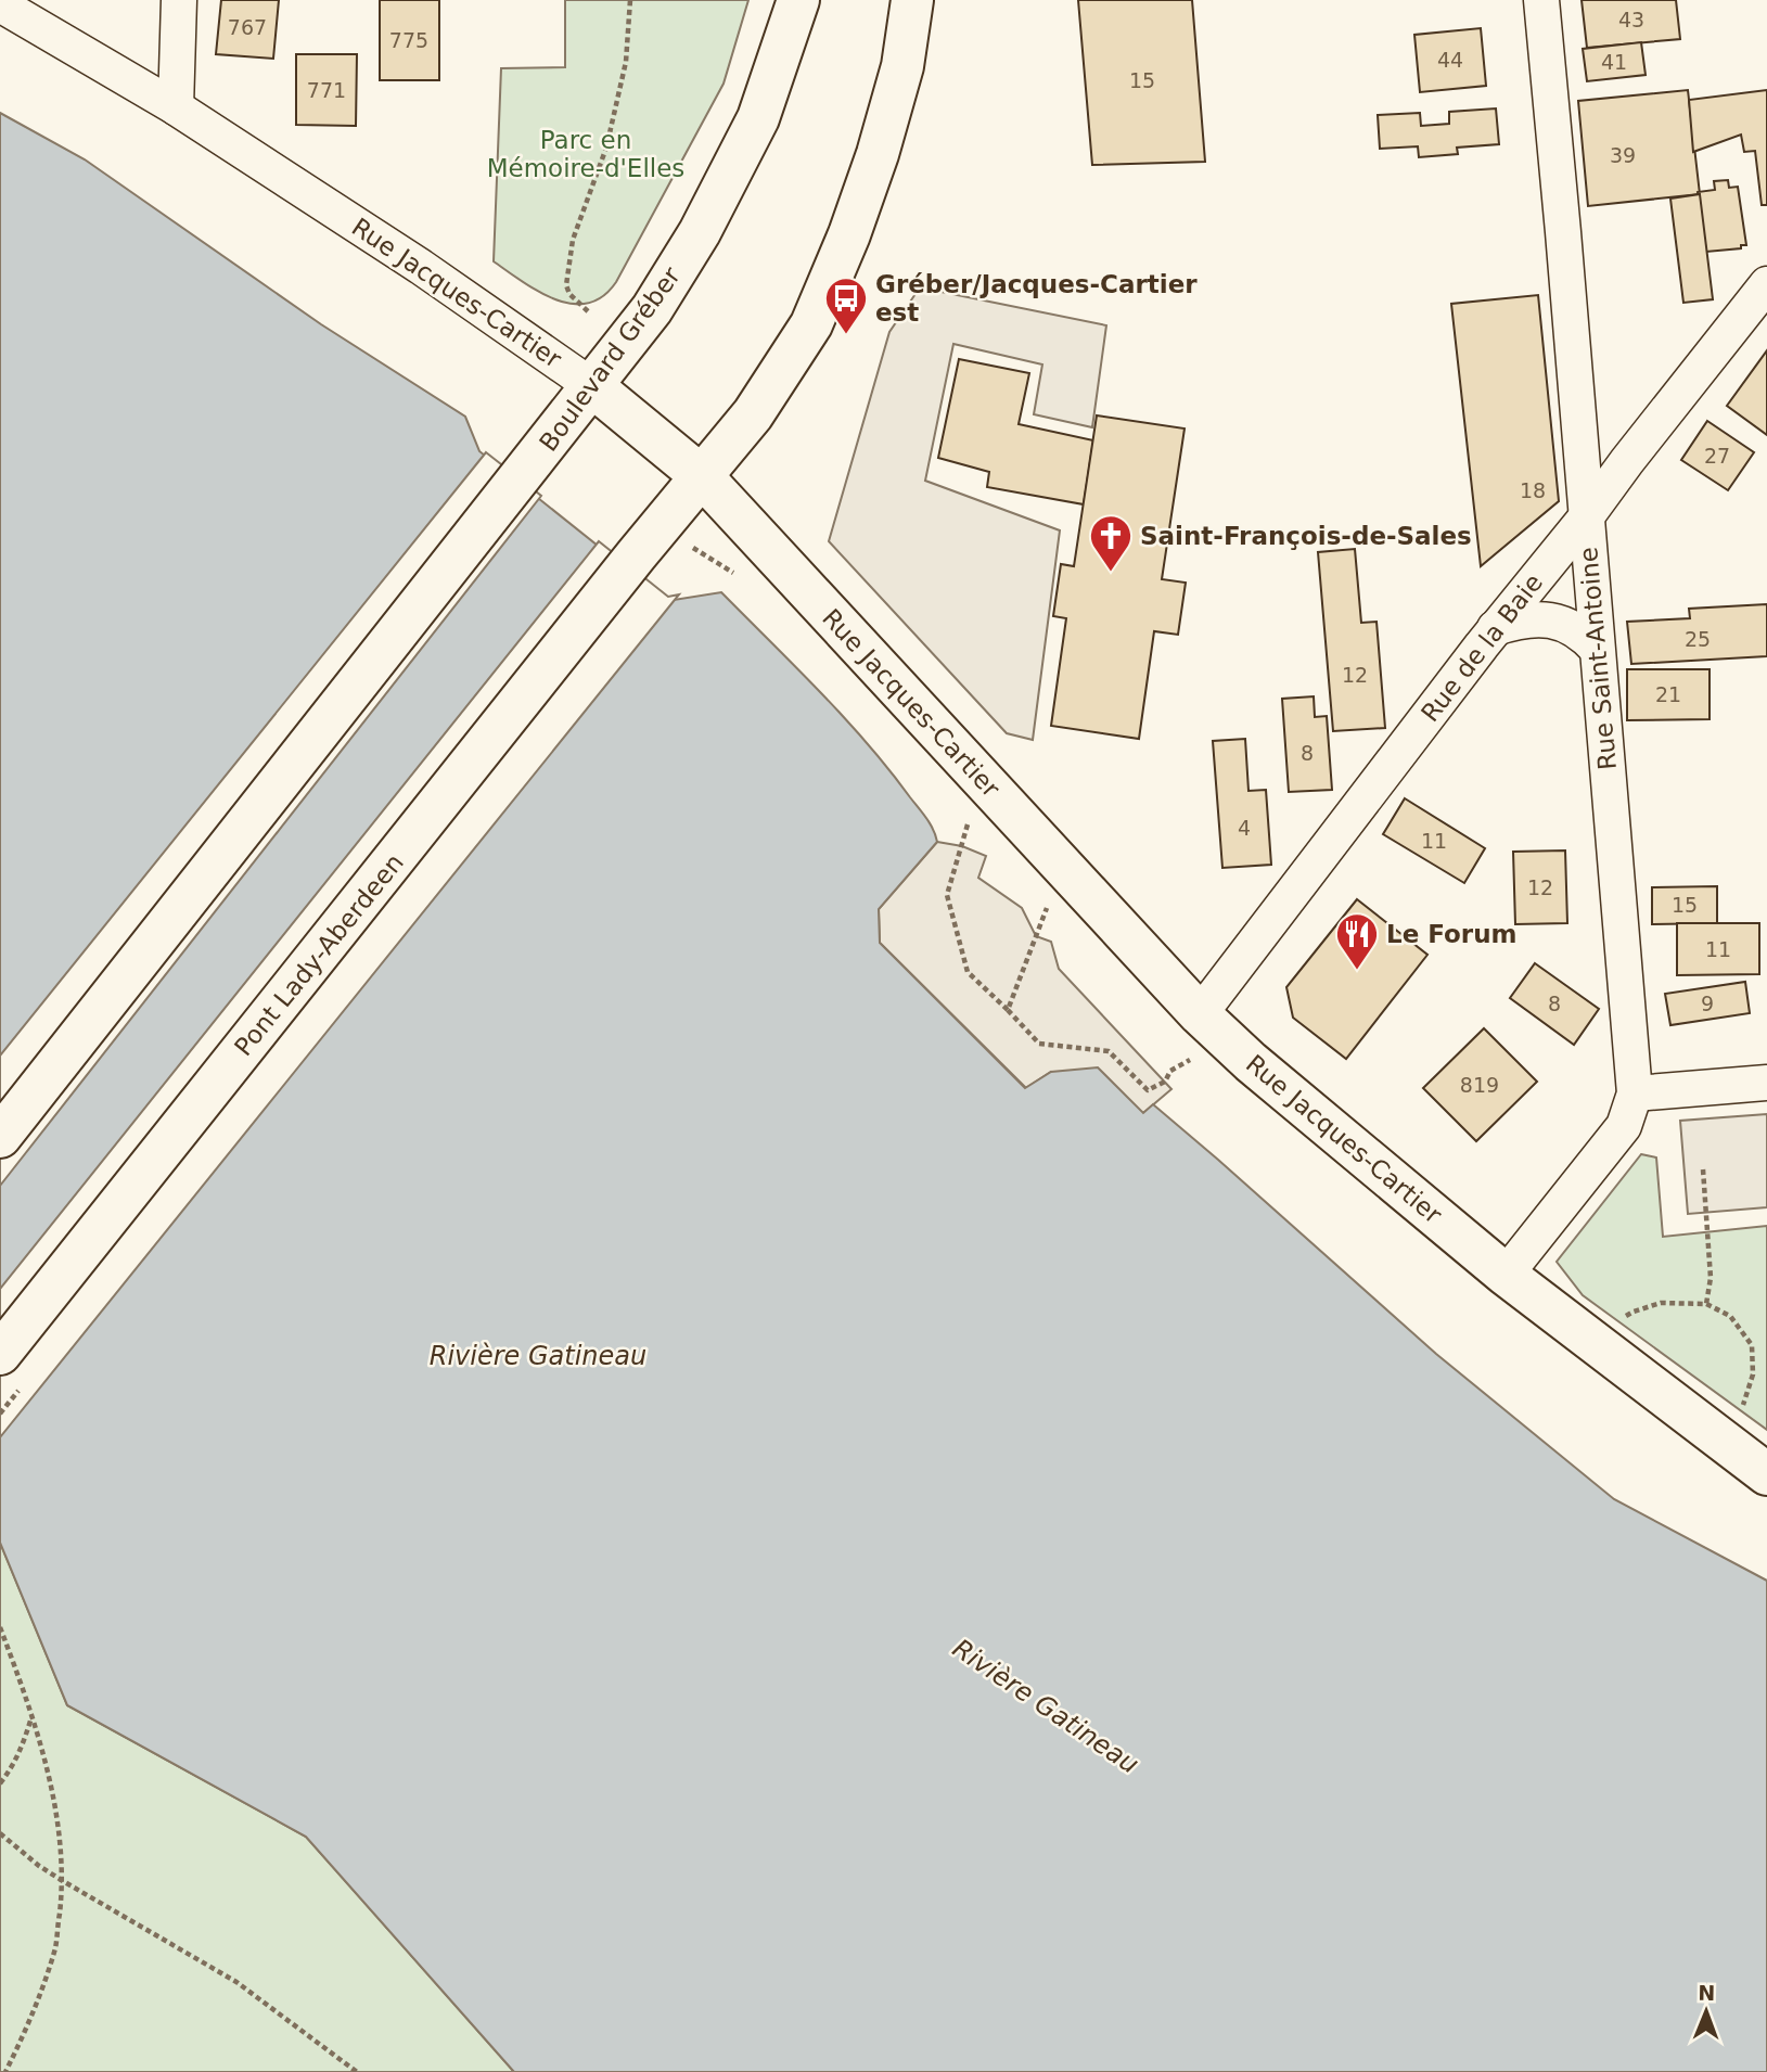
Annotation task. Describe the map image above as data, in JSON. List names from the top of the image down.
{
  "streets": {
    "main road": ["Rue Jacques-Cartier", "Boulevard Gréber", "Pont Lady-Aberdeen"],
    "street": ["Rue de la Baie", "Rue Saint-Antoine"]
  },
  "crossings": [
    ["Rue Jacques-Cartier", "Boulevard Gréber"],
    ["Rue Jacques-Cartier", "Rue de la Baie"],
    ["Rue Jacques-Cartier", "Rue Saint-Antoine"],
    ["Rue Jacques-Cartier", "Pont Lady-Aberdeen"],
    ["Rue de la Baie", "Rue Saint-Antoine"]
  ],
  "water": ["Rivière Gatineau"],
  "parks": ["Parc en Mémoire-d'Elles"],
  "places": {
    "bus stop": ["Gréber/Jacques-Cartier est"],
    "church": ["Saint-François-de-Sales"],
    "restaurant": ["Le Forum"]
  },
  "house_numbers": [
    "43",
    "767",
    "775",
    "44",
    "41",
    "15",
    "771",
    "39",
    "27",
    "18",
    "25",
    "12",
    "21",
    "8",
    "4",
    "11",
    "12",
    "15",
    "11",
    "8",
    "9",
    "819"
  ],
  "north": "top"
}
